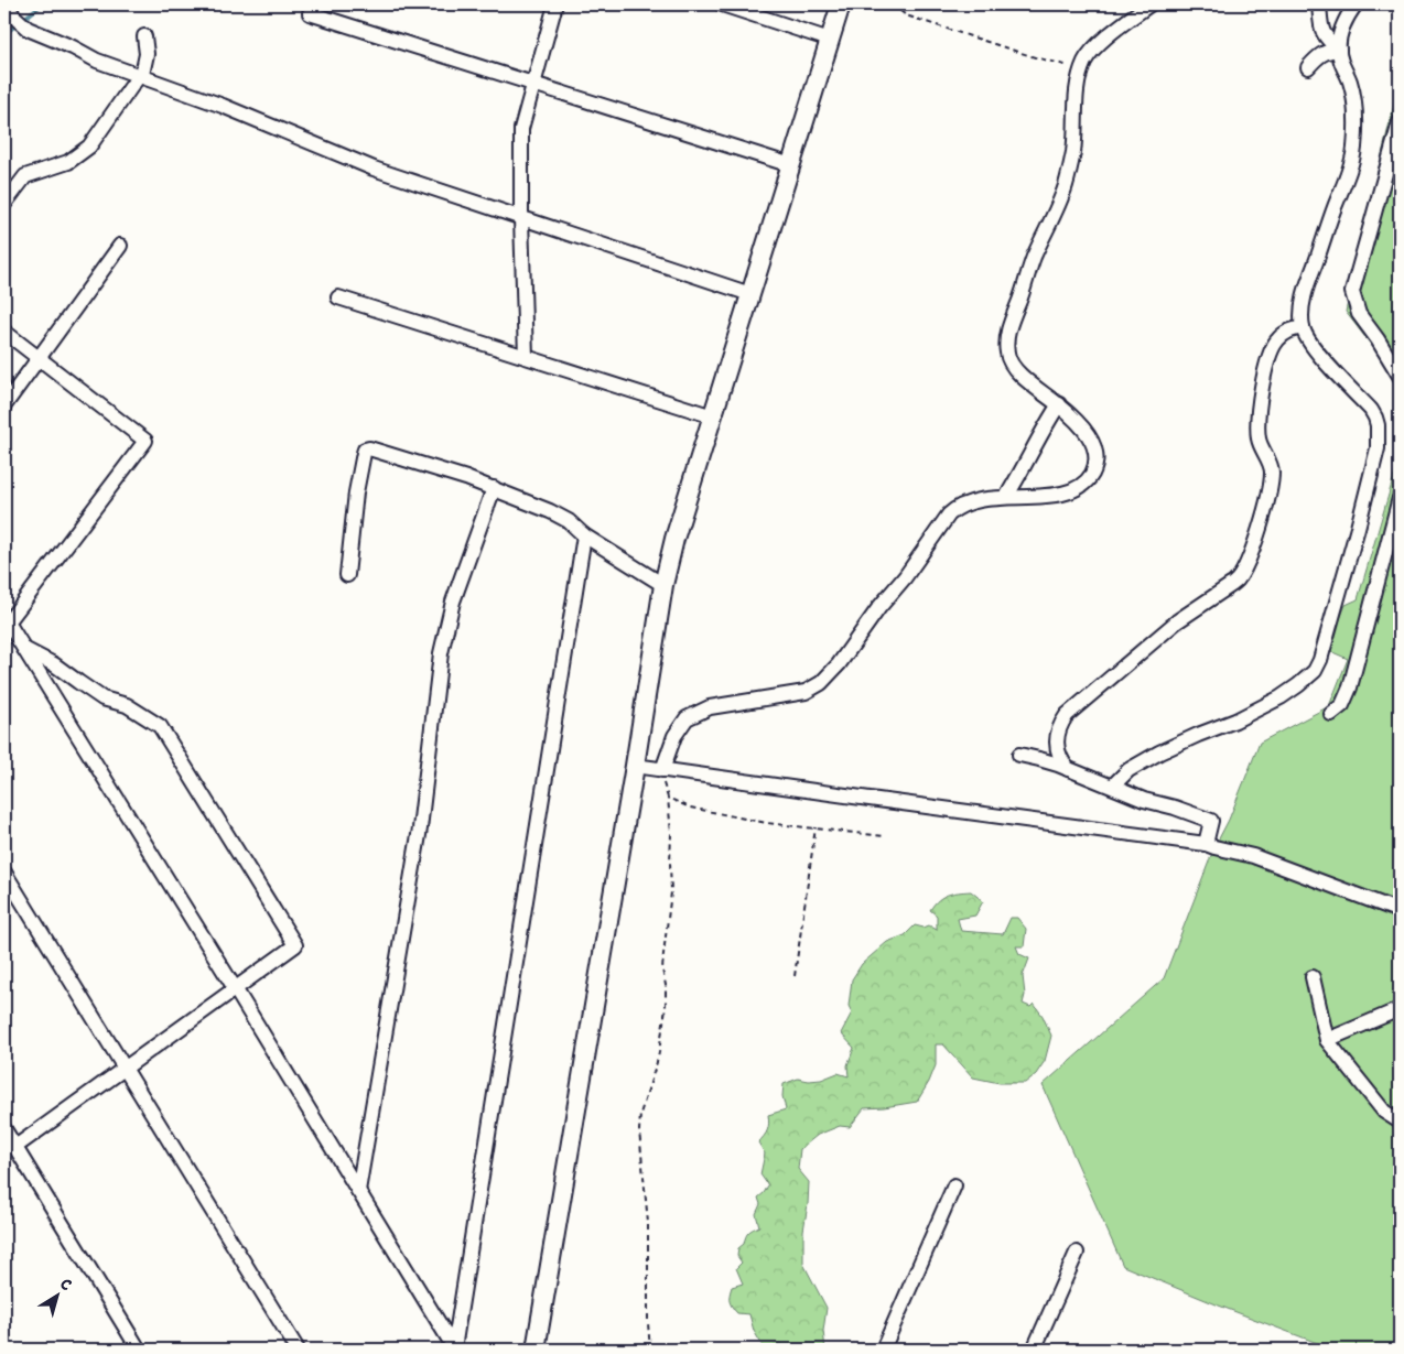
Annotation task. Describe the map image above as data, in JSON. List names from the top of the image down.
{
  "north": "top right"
}
